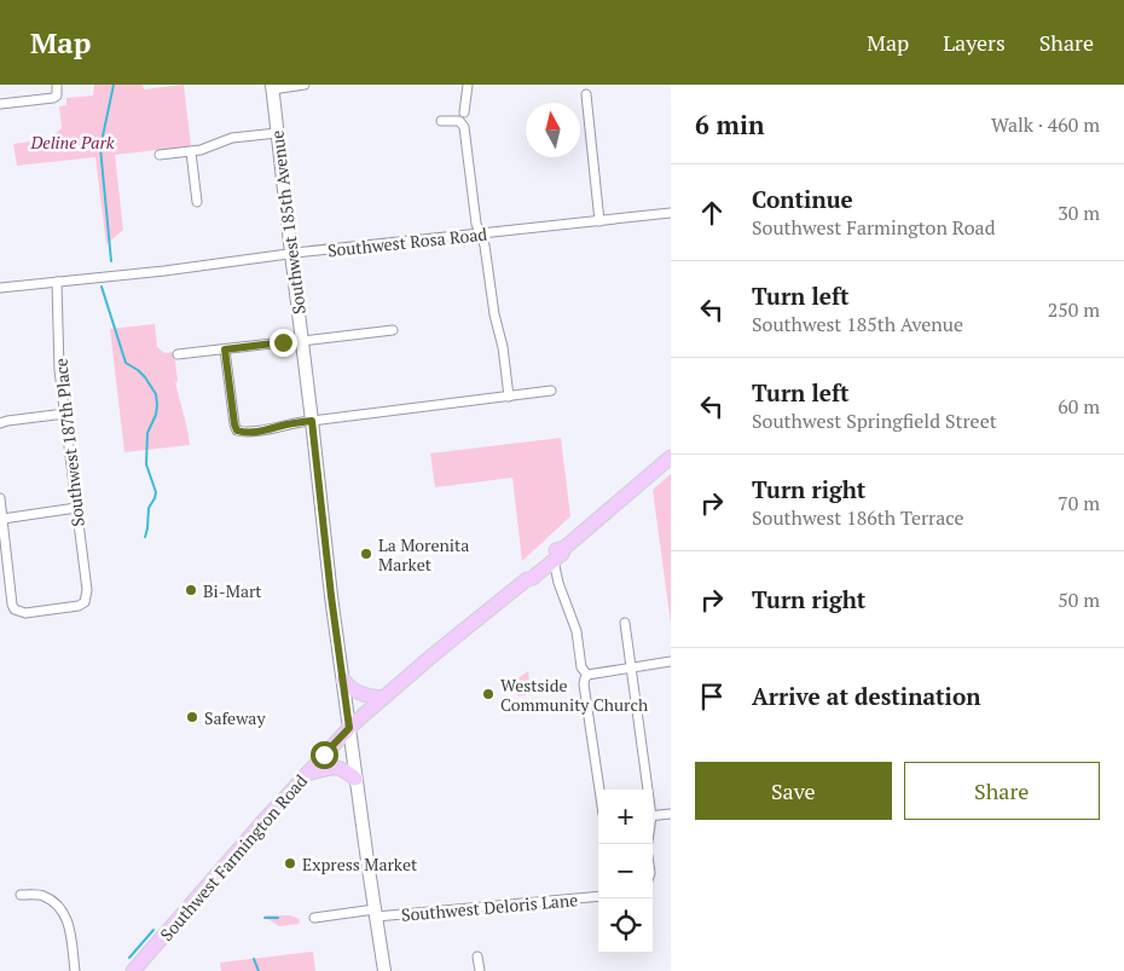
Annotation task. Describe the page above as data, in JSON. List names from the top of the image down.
{
  "streets": {
    "main road": ["Southwest 185th Avenue", "Southwest Farmington Road"],
    "street": ["Southwest Rosa Road", "Southwest 187th Place", "Southwest Deloris Lane"]
  },
  "crossings": [
    ["Southwest 185th Avenue", "Southwest Rosa Road"],
    ["Southwest 185th Avenue", "Southwest Farmington Road"],
    ["Southwest 185th Avenue", "Southwest Deloris Lane"],
    ["Southwest Rosa Road", "Southwest 187th Place"]
  ],
  "parks": ["Deline Park"],
  "places": [
    "La Morenita Market",
    "Bi-Mart",
    "Westside Community Church",
    "Safeway",
    "Express Market"
  ],
  "north": "top",
  "page": {
    "header": "Map",
    "nav": ["Map", "Layers", "Share"],
    "heading": ["6 min", "Walk · 460 m"],
    "list": [
      ["Continue", "Southwest Farmington Road", "30 m"],
      ["Turn left", "Southwest 185th Avenue", "250 m"],
      ["Turn left", "Southwest Springfield Street", "60 m"],
      ["Turn right", "Southwest 186th Terrace", "70 m"],
      ["Turn right", "50 m"],
      "Arrive at destination"
    ],
    "buttons": ["Save", "Share"],
    "map_buttons": ["+", "−"]
  }
}
